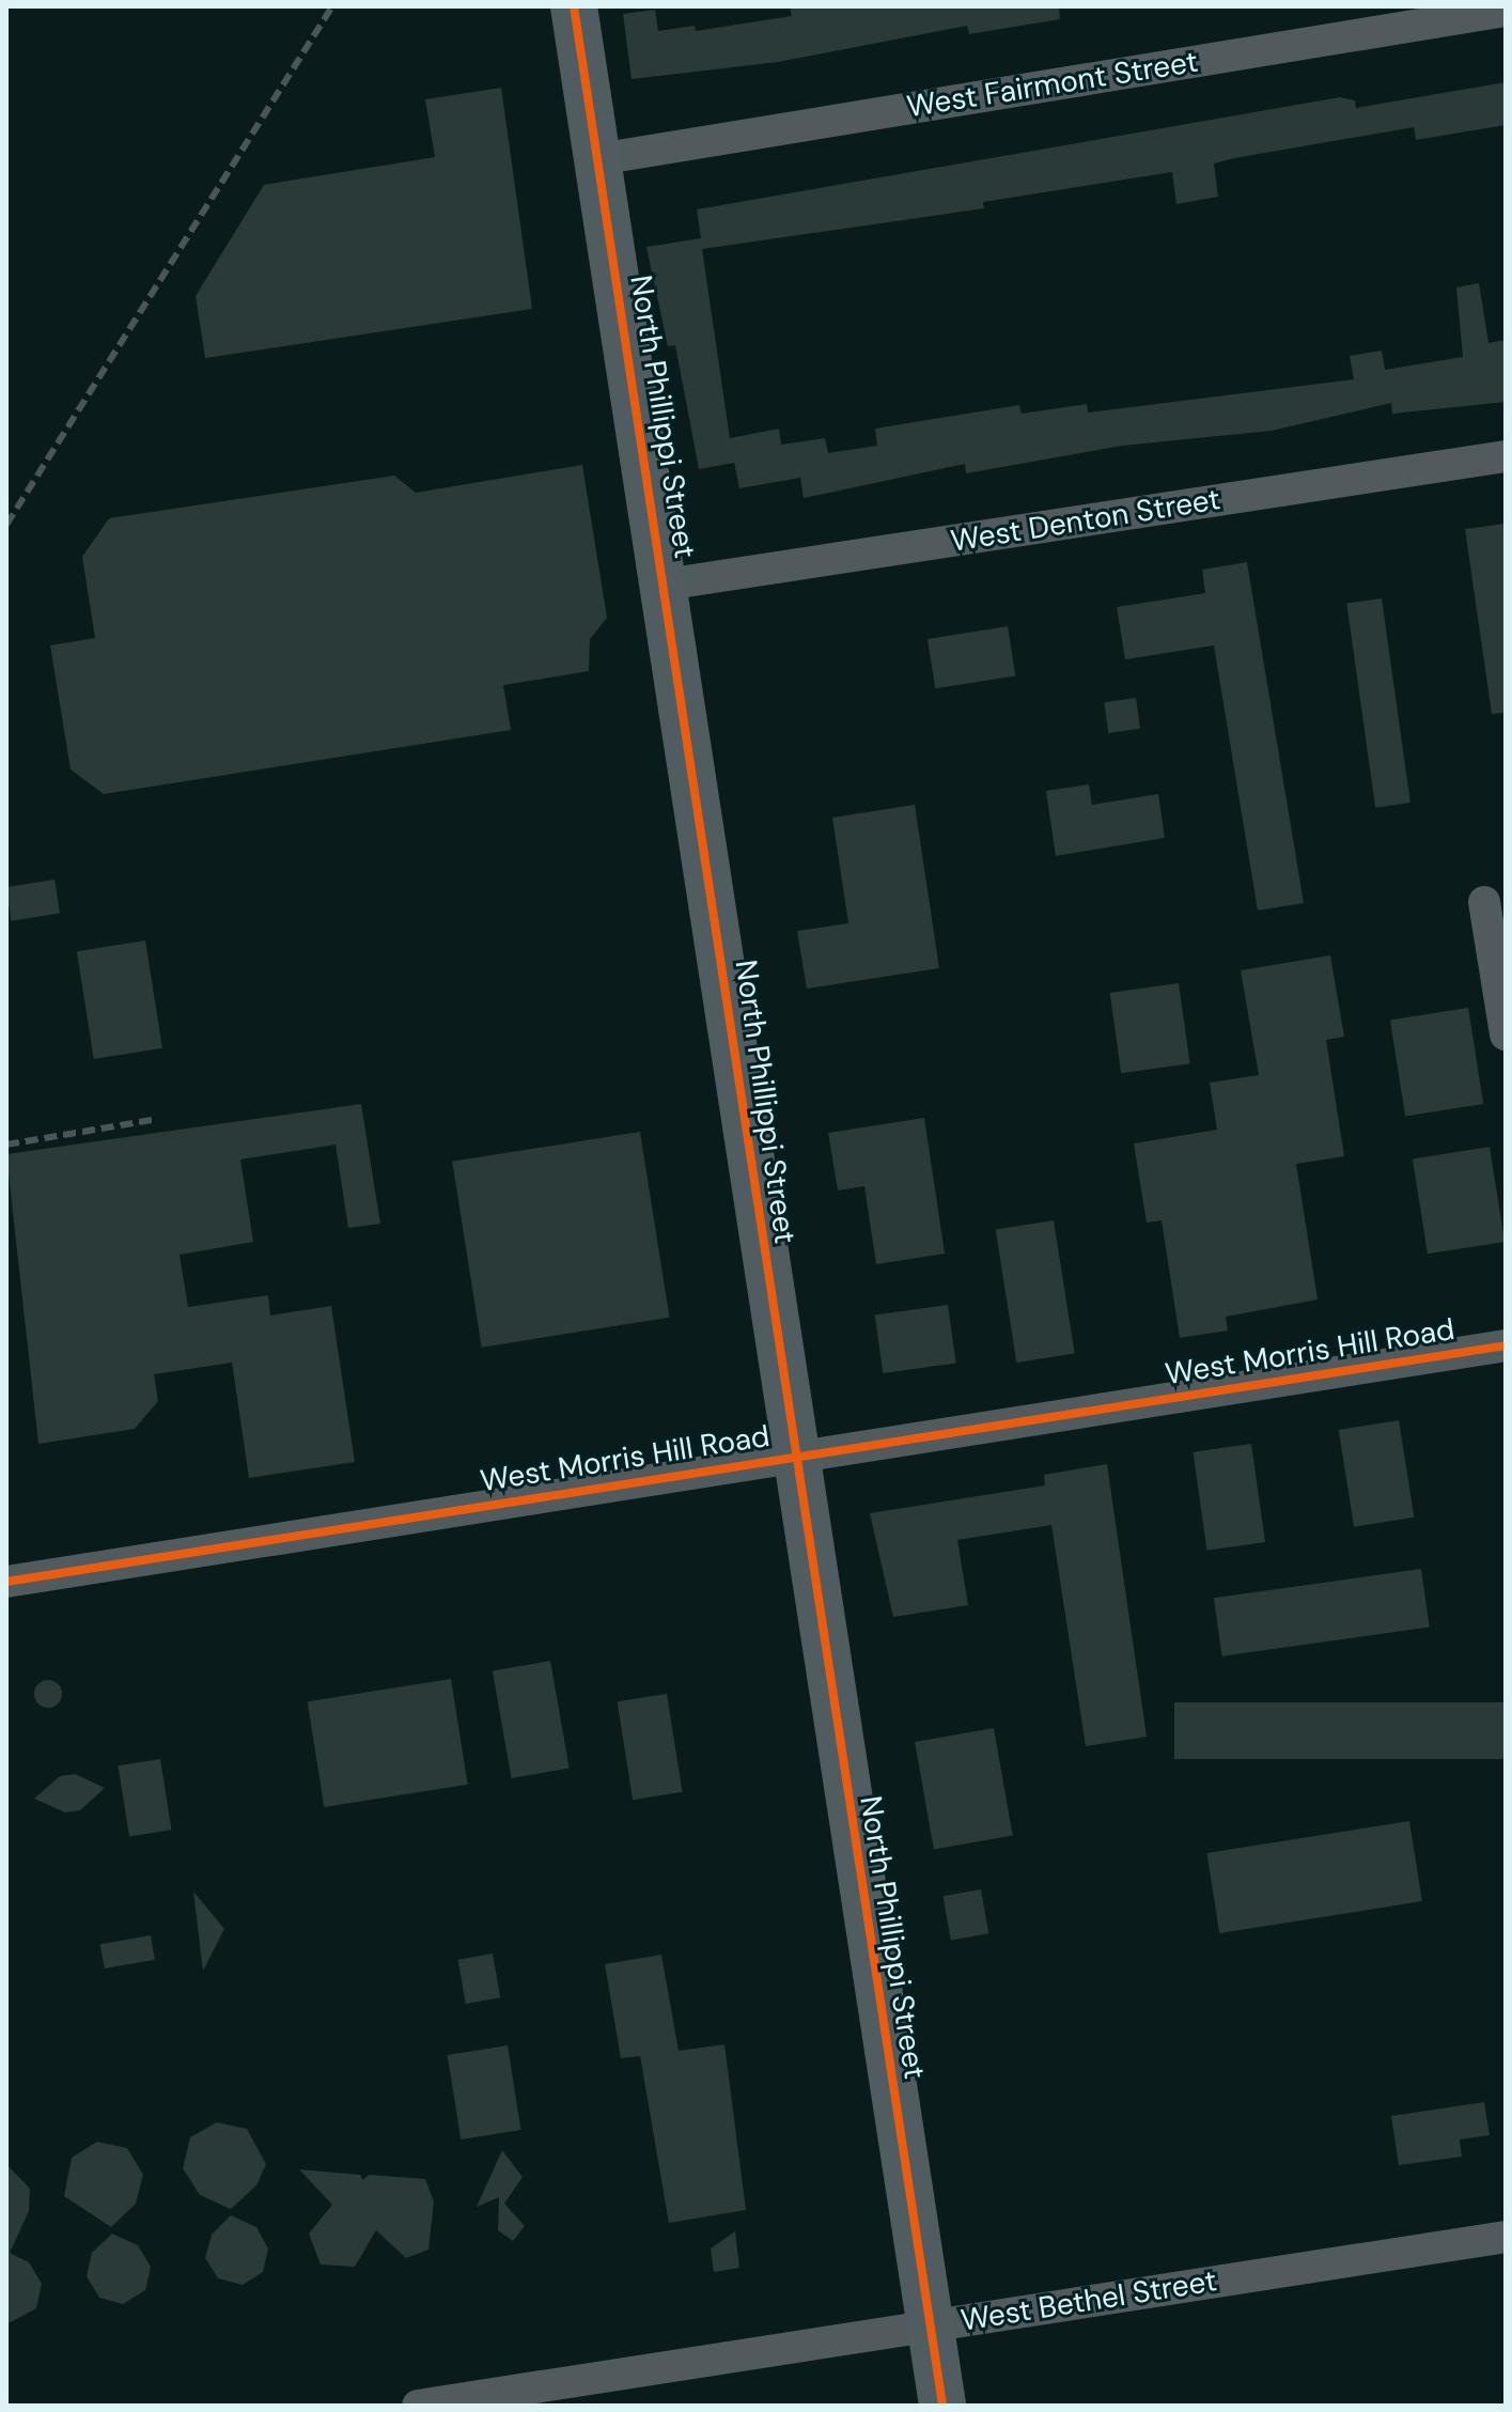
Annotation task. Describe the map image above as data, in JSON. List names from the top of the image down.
{
  "streets": {
    "street": [
      "West Fairmont Street",
      "North Phillippi Street",
      "West Denton Street",
      "West Morris Hill Road",
      "West Bethel Street"
    ]
  },
  "crossings": [
    ["West Fairmont Street", "North Phillippi Street"],
    ["North Phillippi Street", "West Denton Street"],
    ["North Phillippi Street", "West Morris Hill Road"],
    ["North Phillippi Street", "West Bethel Street"]
  ]
}
